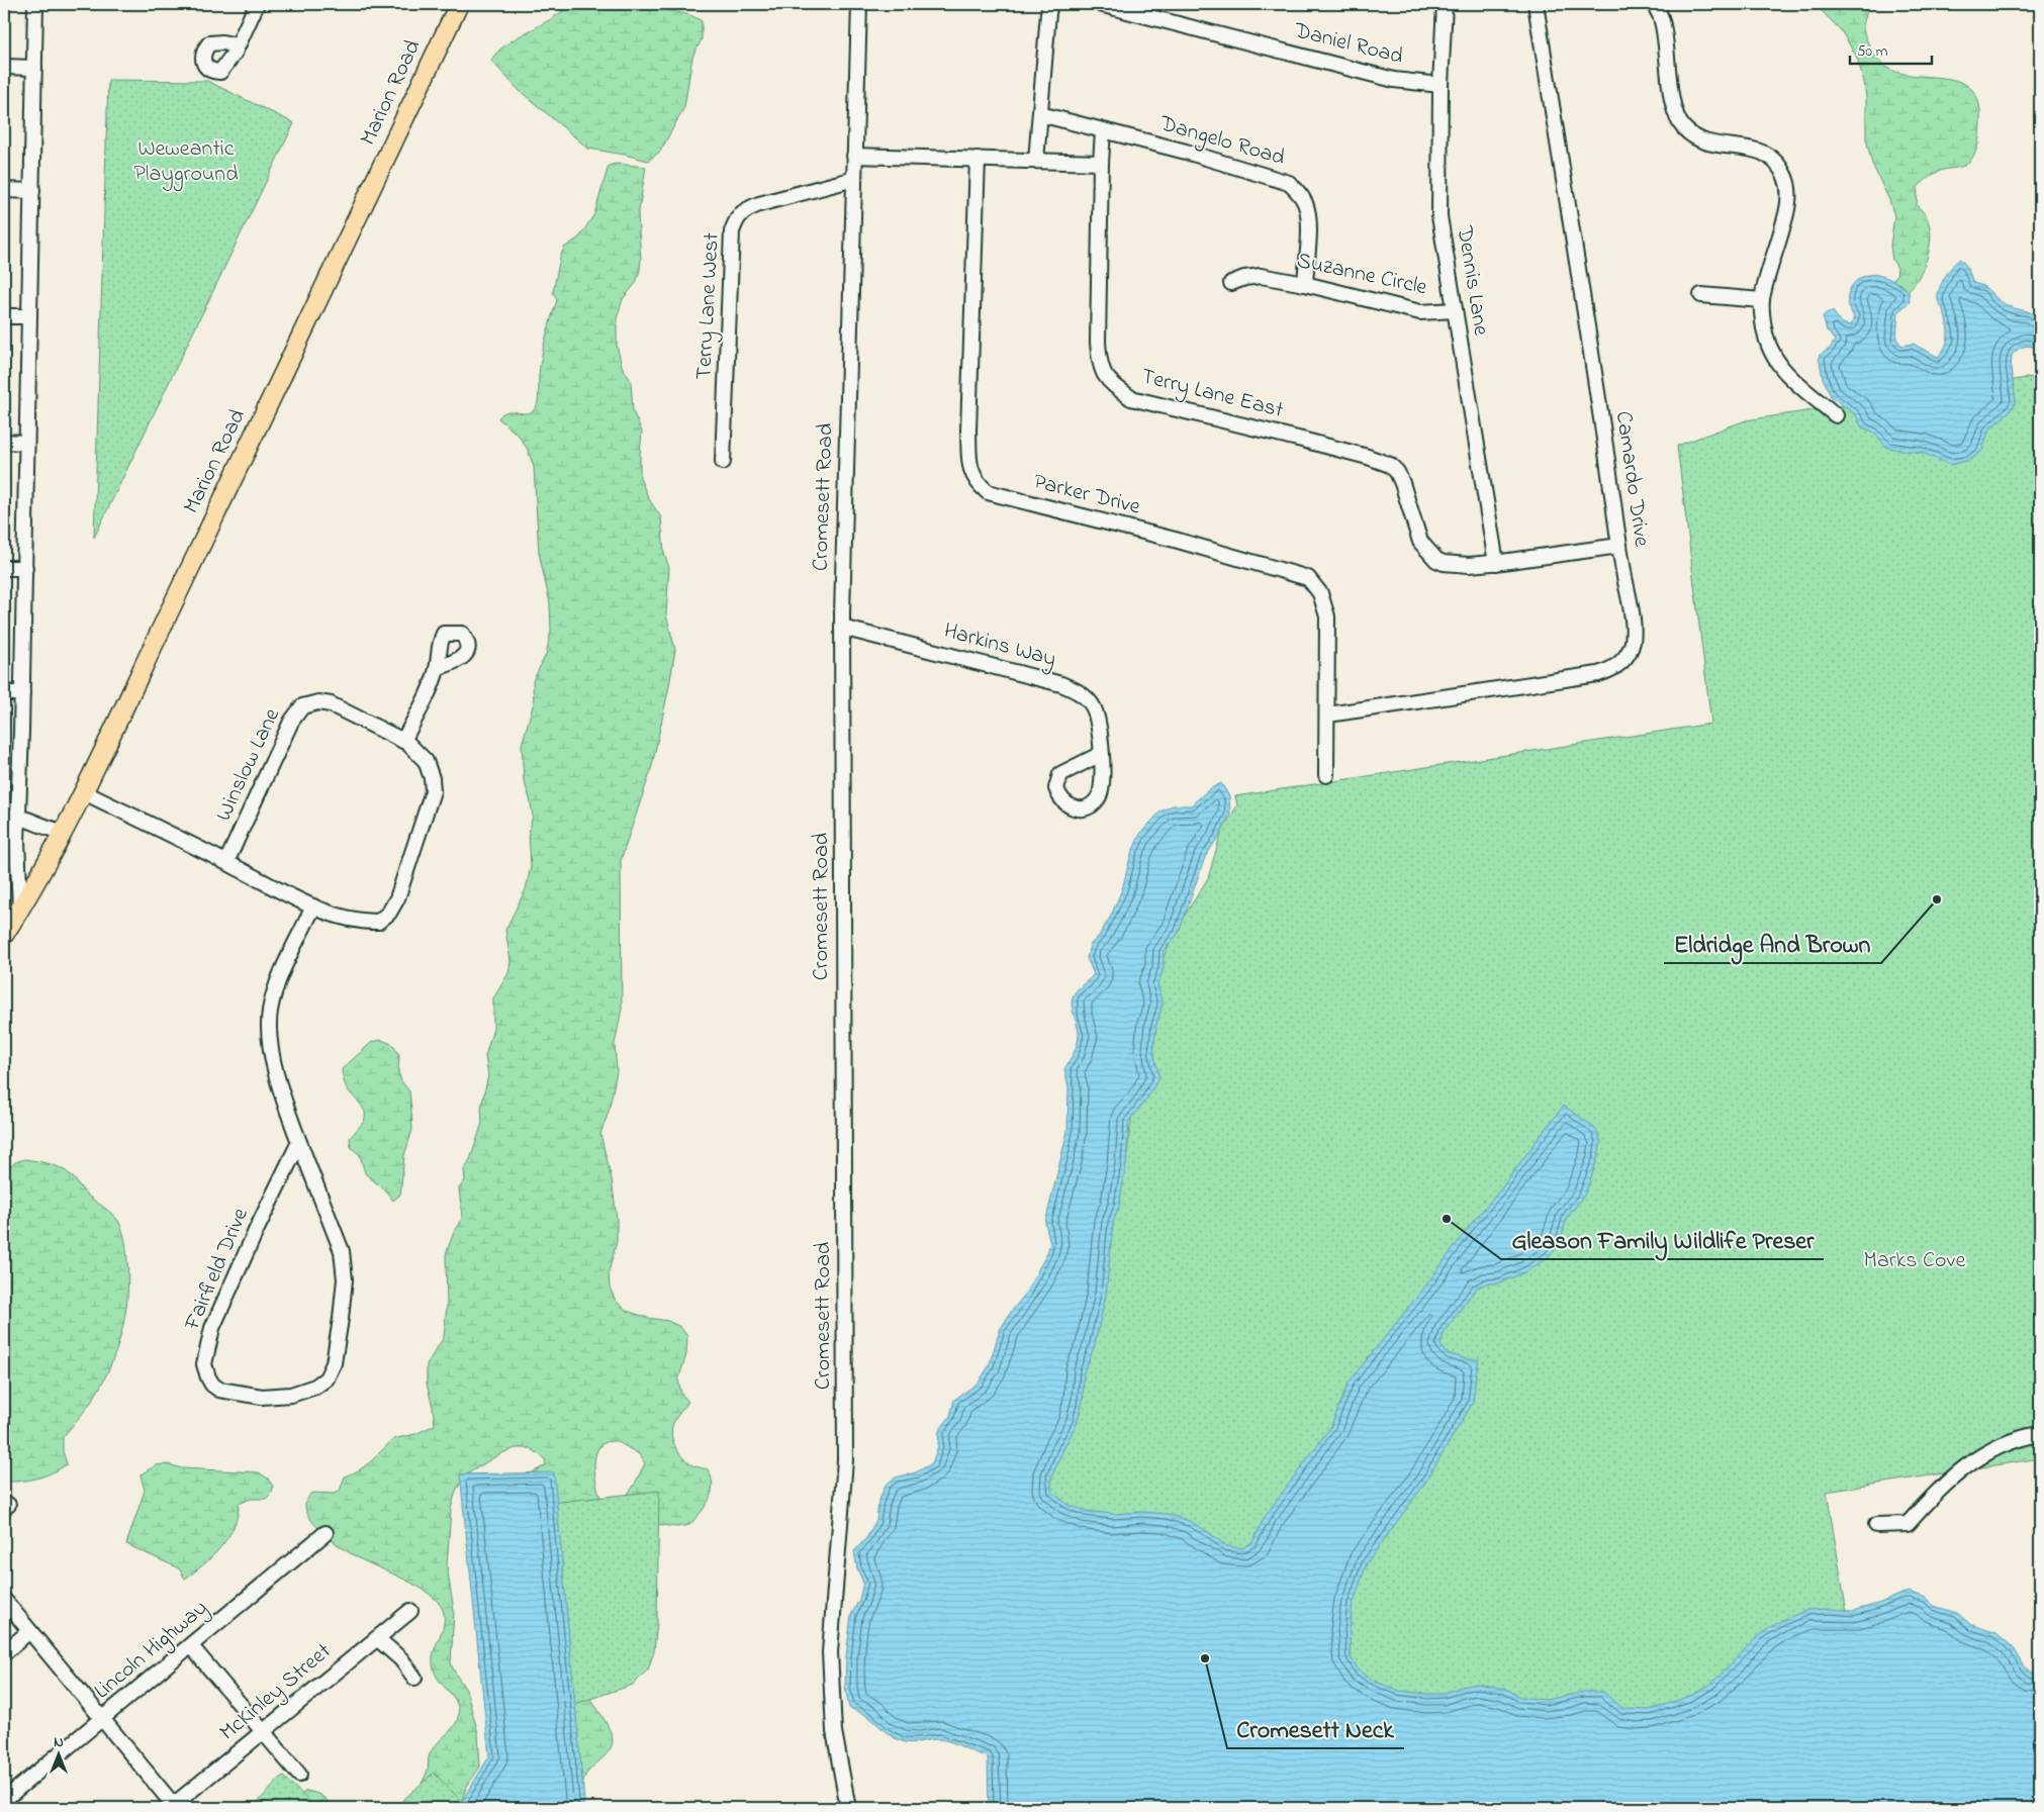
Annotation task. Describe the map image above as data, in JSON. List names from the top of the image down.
{
  "streets": {
    "main road": ["Marion Road"],
    "street": [
      "Daniel Road",
      "Dangelo Road",
      "Suzanne Circle",
      "Dennis Lane",
      "Terry Lane West",
      "Terry Lane East",
      "Camardo Drive",
      "Parker Drive",
      "Cromesett Road",
      "Harkins Way",
      "Winslow Lane",
      "Fairfield Drive",
      "Lincoln Highway",
      "McKinley Street"
    ]
  },
  "crossings": [
    ["Daniel Road", "Dennis Lane"],
    ["Dangelo Road", "Suzanne Circle"],
    ["Dangelo Road", "Terry Lane East"],
    ["Suzanne Circle", "Dennis Lane"],
    ["Dennis Lane", "Terry Lane East"],
    ["Terry Lane West", "Cromesett Road"],
    ["Terry Lane East", "Camardo Drive"],
    ["Camardo Drive", "Parker Drive"],
    ["Cromesett Road", "Harkins Way"],
    ["Winslow Lane", "Fairfield Drive"]
  ],
  "parks": ["Weweantic Playground", "Marks Cove"],
  "places": ["Eldridge And Brown", "Gleason Family Wildlife Preser", "Cromesett Neck"],
  "scale_bar": "50 m",
  "north": "top"
}
